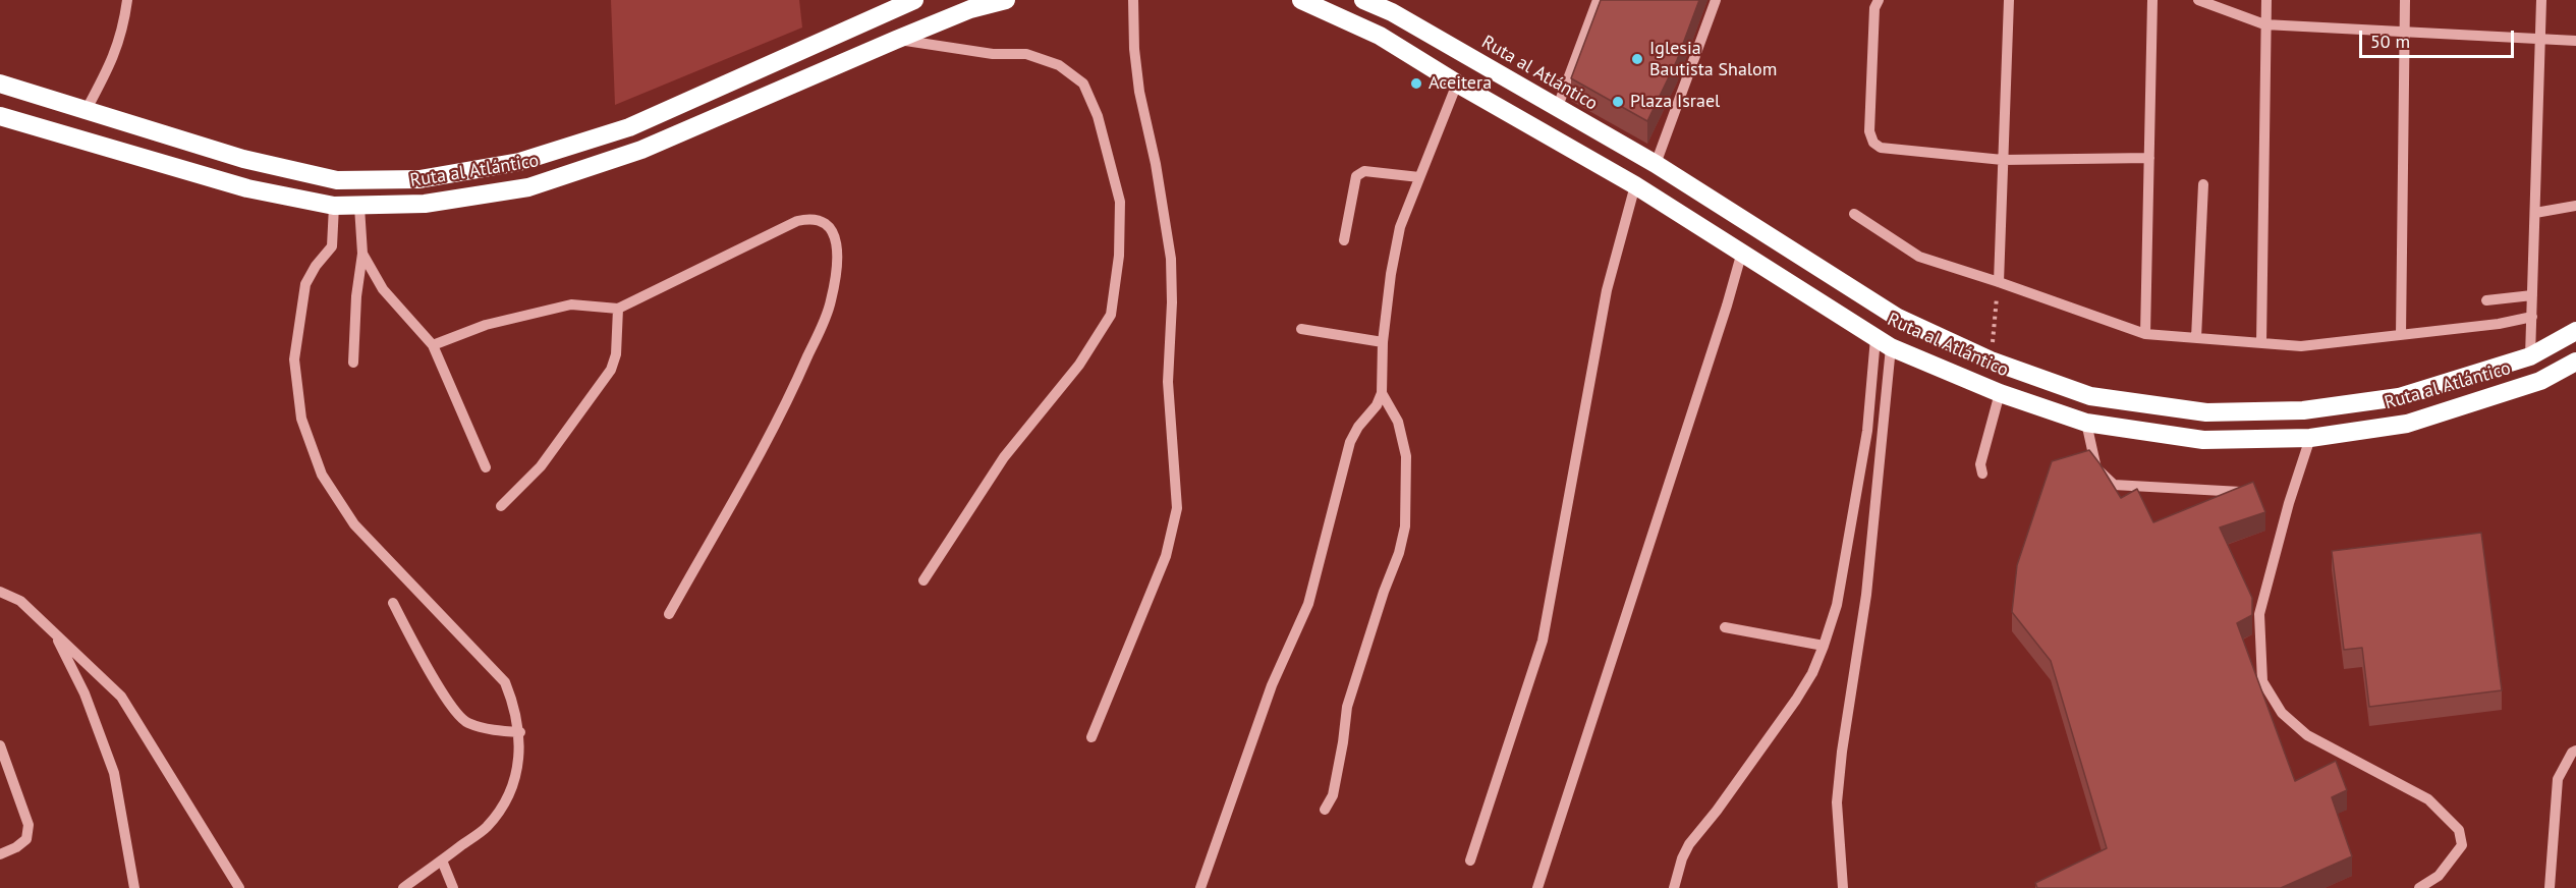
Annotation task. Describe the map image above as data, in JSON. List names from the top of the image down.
{
  "streets": {
    "highway": ["Ruta al Atlántico"]
  },
  "places": ["Iglesia Bautista Shalom", "Aceitera", "Plaza Israel"],
  "scale_bar": "50 m"
}
